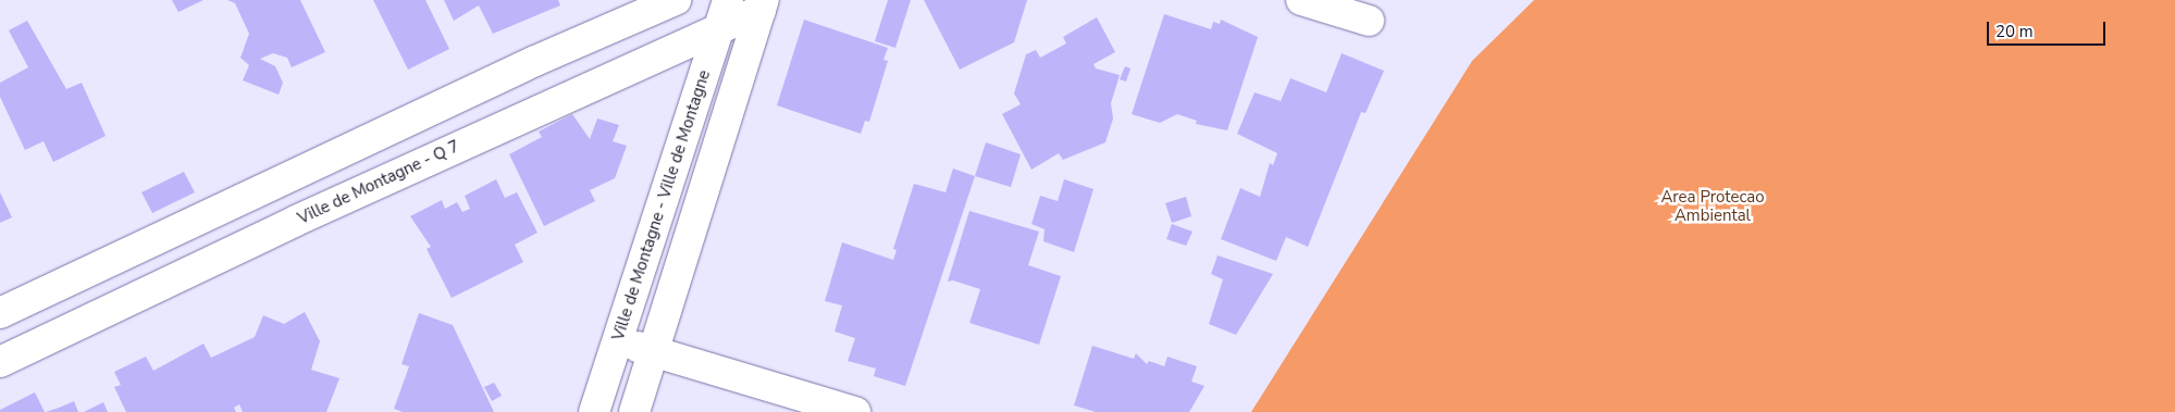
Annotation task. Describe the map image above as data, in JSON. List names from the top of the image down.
{
  "streets": {
    "street": ["Ville de Montagne - Q 7", "Ville de Montagne - Ville de Montagne"]
  },
  "crossings": [
    ["Ville de Montagne - Q 7", "Ville de Montagne - Ville de Montagne"]
  ],
  "parks": ["Area Protecao Ambiental"],
  "scale_bar": "20 m"
}
